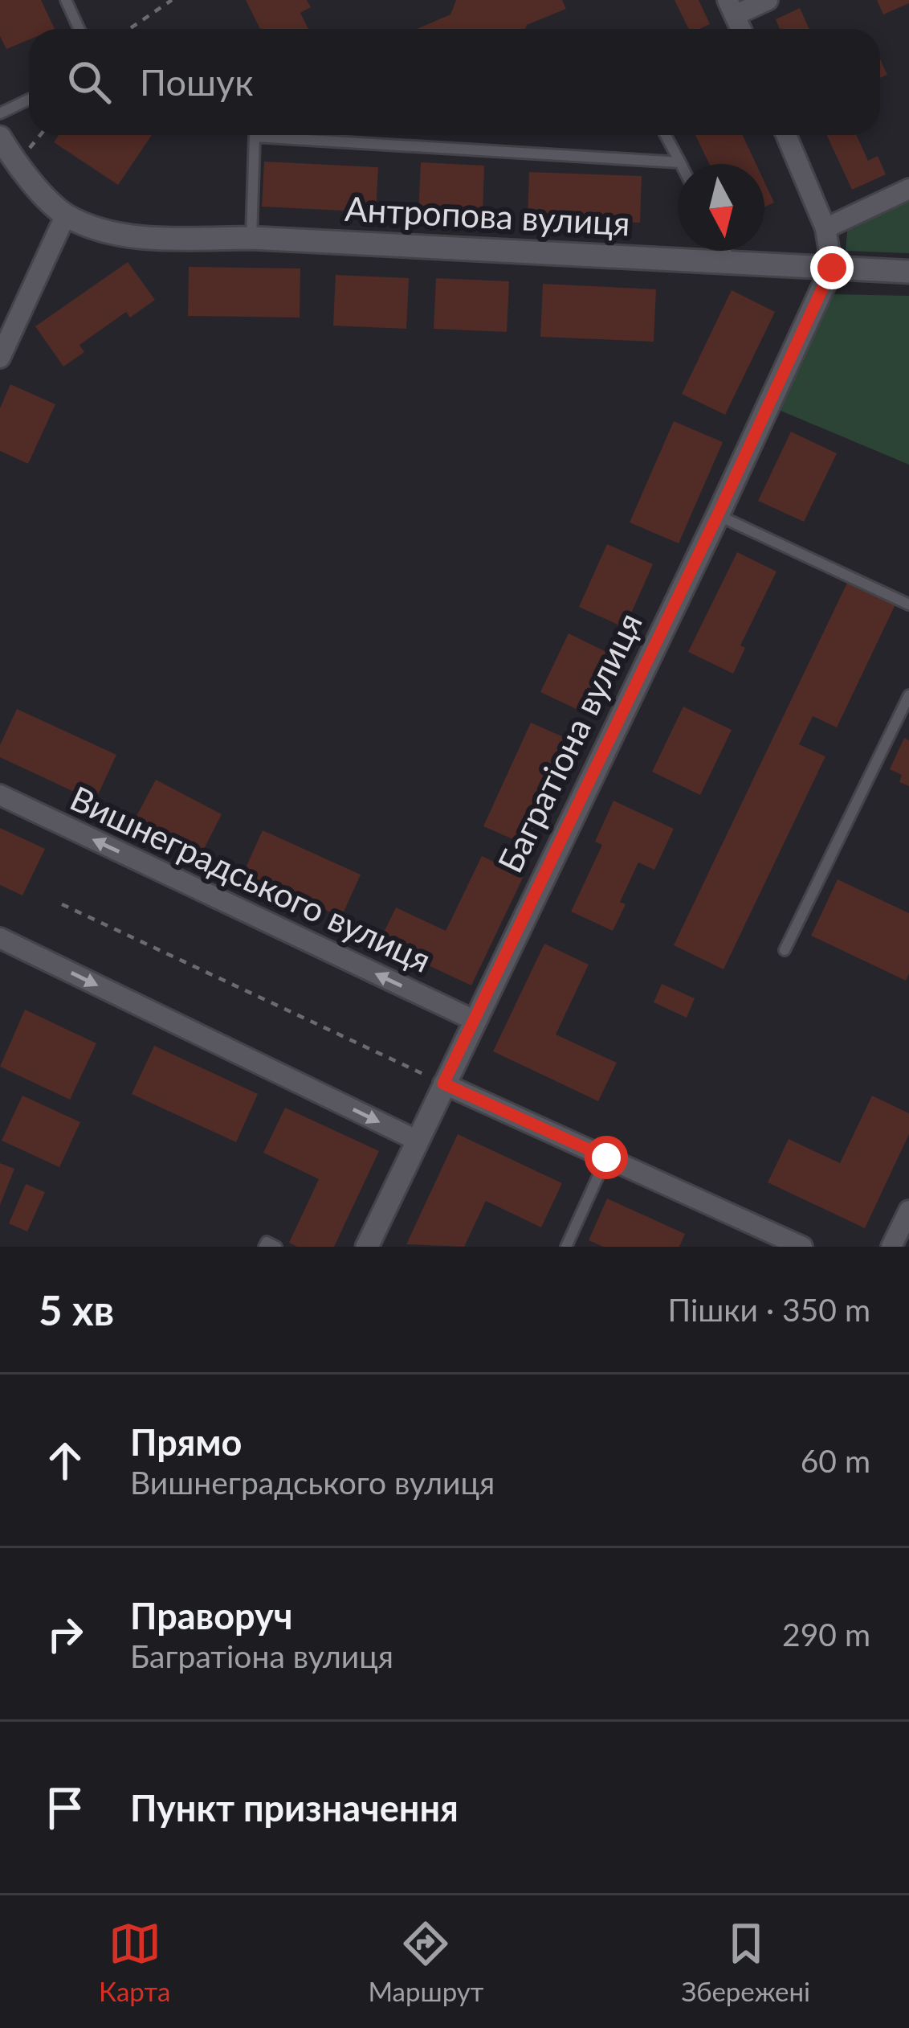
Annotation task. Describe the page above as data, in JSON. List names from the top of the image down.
{
  "streets": {
    "street": ["Антропова вулиця", "Багратіона вулиця", "Вишнеградського вулиця"]
  },
  "crossings": [
    ["Антропова вулиця", "Багратіона вулиця"],
    ["Багратіона вулиця", "Вишнеградського вулиця"]
  ],
  "north": "bottom",
  "page": {
    "search": "Пошук",
    "heading": ["5 хв", "Пішки · 350 m"],
    "list": [
      ["Прямо", "Вишнеградського вулиця", "60 m"],
      ["Праворуч", "Багратіона вулиця", "290 m"],
      "Пункт призначення"
    ],
    "nav": ["Карта", "Маршрут", "Збережені"]
  }
}
